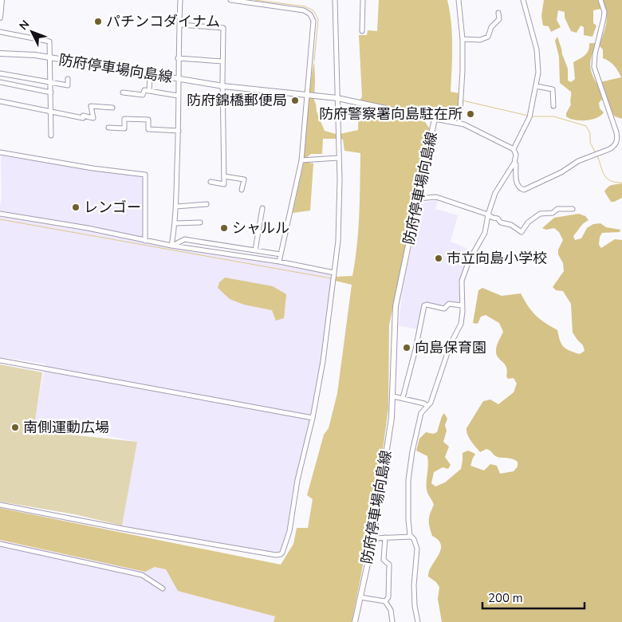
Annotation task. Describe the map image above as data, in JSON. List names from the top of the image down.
{
  "streets": {
    "main road": ["防府停車場向島線"]
  },
  "places": [
    "パチンコダイナム",
    "防府錦橋郵便局",
    "防府警察署向島駐在所",
    "レンゴー",
    "シャルル",
    "市立向島小学校",
    "向島保育園",
    "南側運動広場"
  ],
  "scale_bar": "200 m",
  "north": "top left"
}
